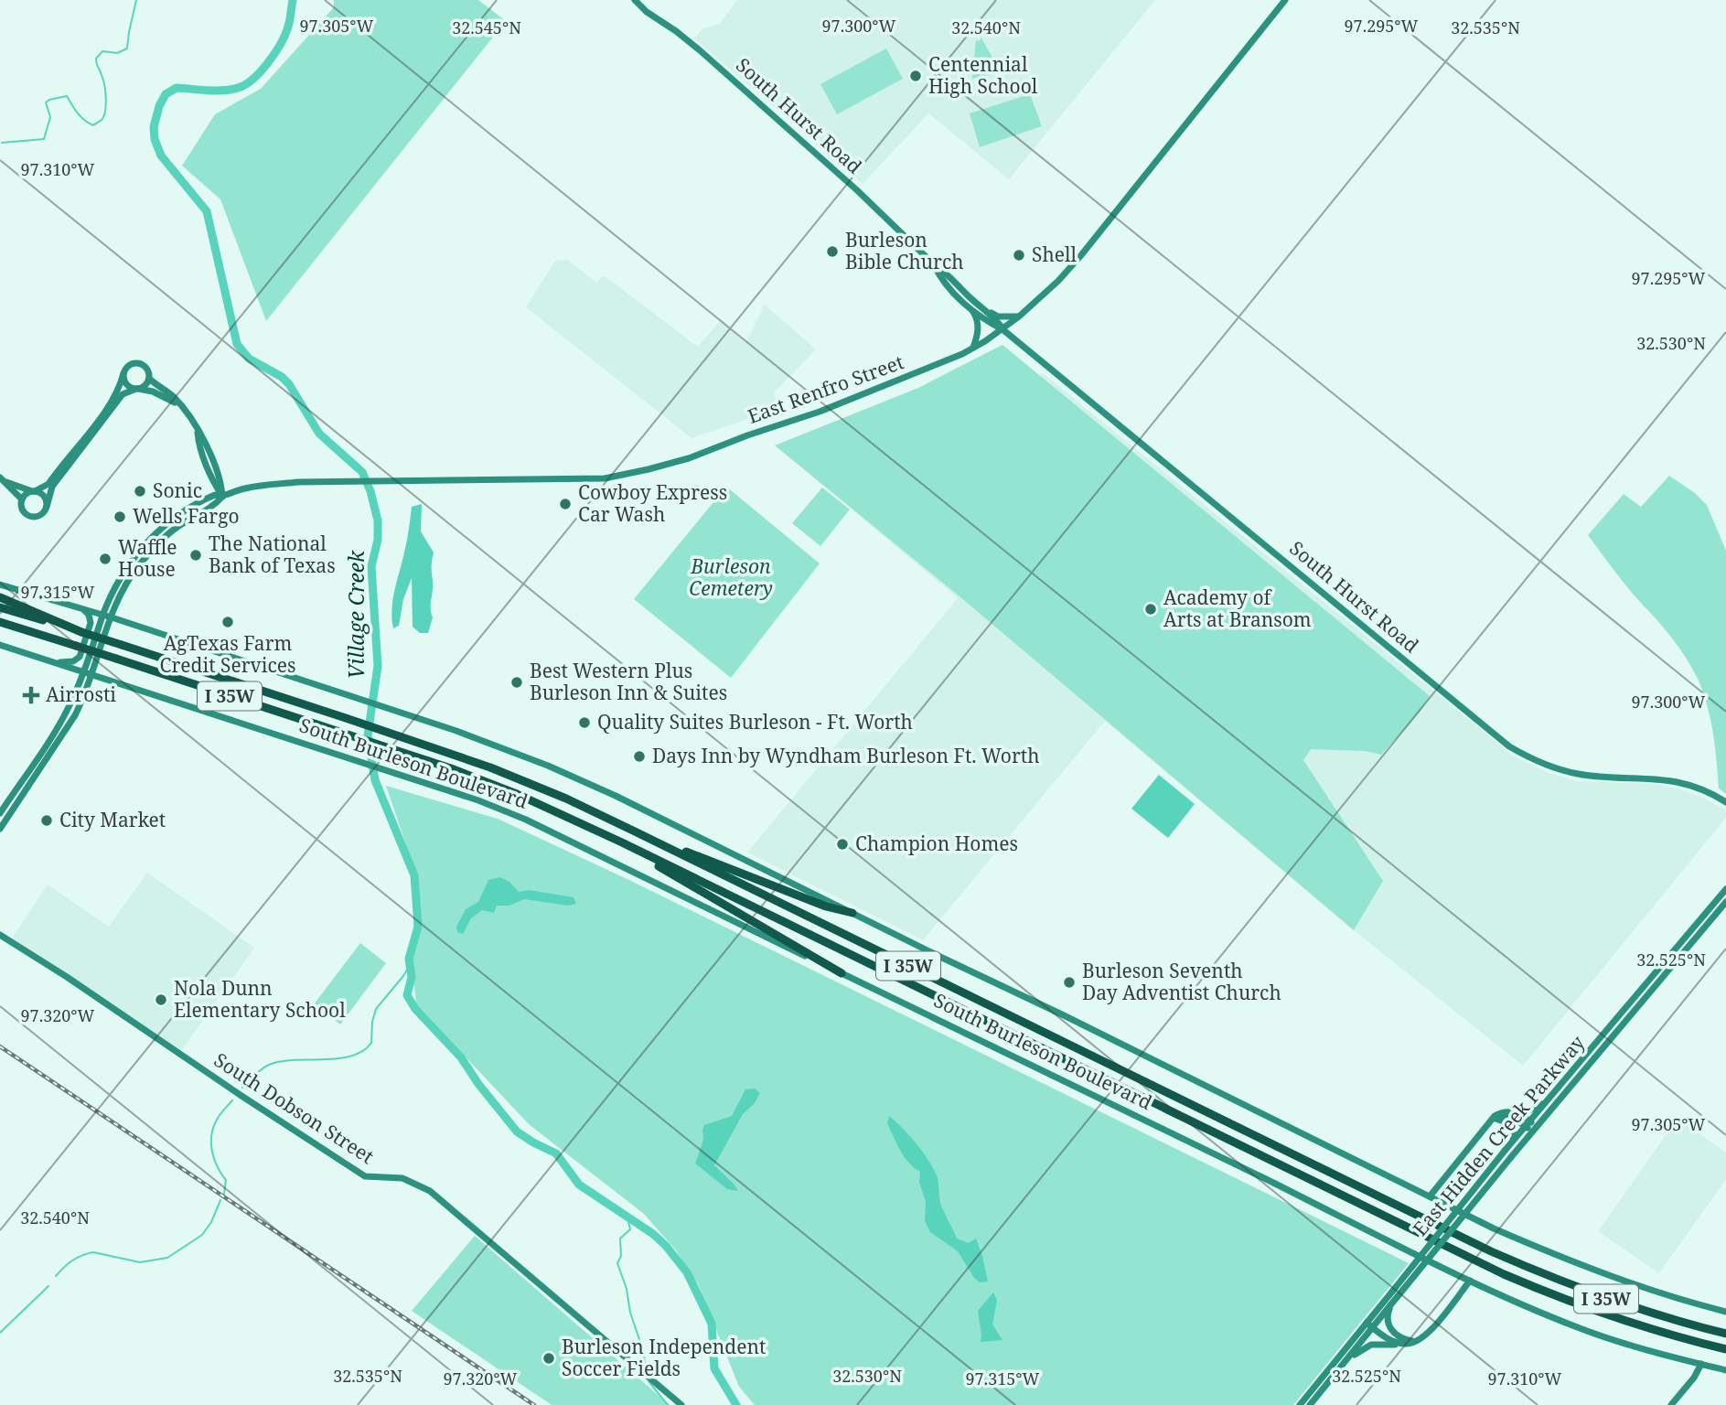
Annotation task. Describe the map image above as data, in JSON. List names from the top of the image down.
{
  "streets": {
    "highway": ["I 35W"],
    "main road": [
      "South Hurst Road",
      "East Renfro Street",
      "South Burleson Boulevard",
      "South Dobson Street",
      "East Hidden Creek Parkway"
    ]
  },
  "crossings": [
    ["South Hurst Road", "East Renfro Street"],
    ["East Renfro Street", "South Burleson Boulevard"]
  ],
  "water": ["Village Creek"],
  "parks": ["Burleson Cemetery"],
  "places": {
    "other": [
      "Centennial High School",
      "Burleson Bible Church",
      "Shell",
      "Sonic",
      "Cowboy Express Car Wash",
      "Wells Fargo",
      "The National Bank of Texas",
      "Waffle House",
      "Academy of Arts at Bransom",
      "AgTexas Farm Credit Services",
      "Best Western Plus Burleson Inn & Suites",
      "Quality Suites Burleson - Ft. Worth",
      "Days Inn by Wyndham Burleson Ft. Worth",
      "City Market",
      "Champion Homes",
      "Burleson Seventh Day Adventist Church",
      "Nola Dunn Elementary School",
      "Burleson Independent Soccer Fields"
    ],
    "health": ["Airrosti"]
  },
  "coordinates": [
    "97.305°W",
    "97.300°W",
    "97.295°W",
    "32.545°N",
    "32.540°N",
    "32.535°N",
    "97.310°W",
    "32.530°N",
    "97.315°W",
    "32.525°N",
    "97.320°W"
  ]
}
